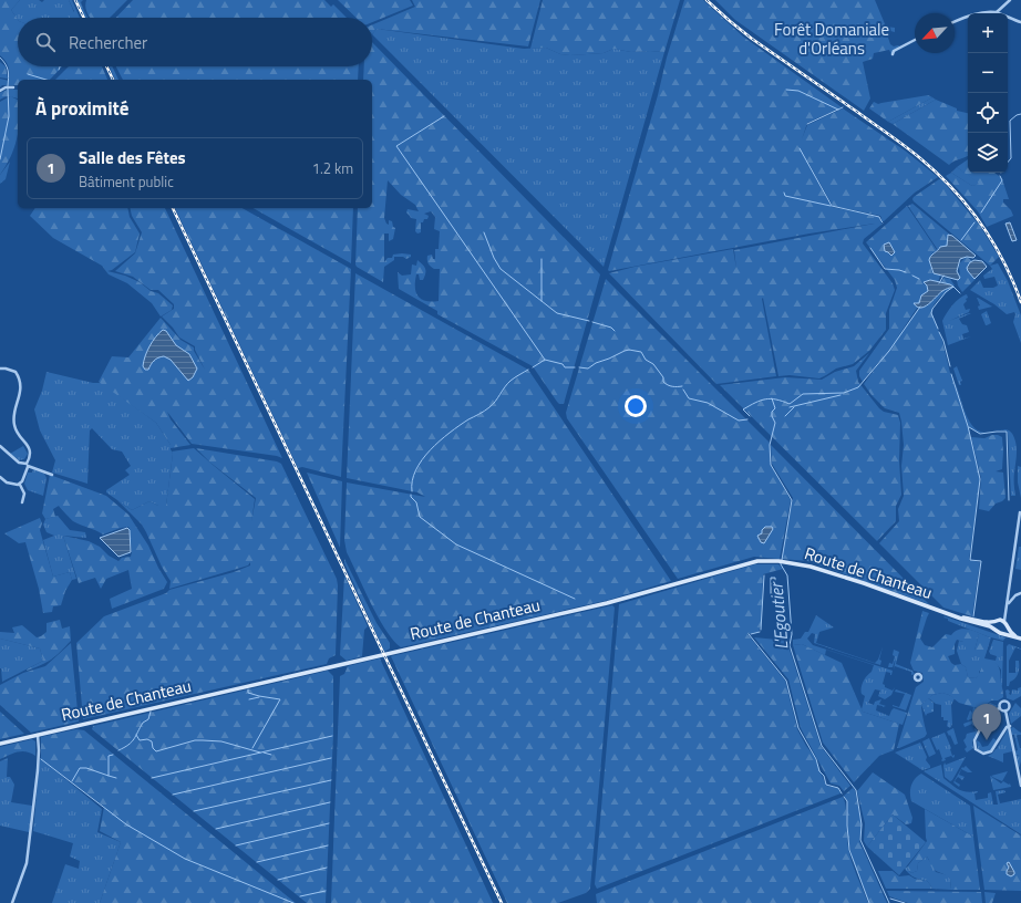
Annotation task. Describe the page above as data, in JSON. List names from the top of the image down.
{
  "streets": {
    "main road": ["Route de Chanteau"]
  },
  "water": ["L'Egoutier"],
  "parks": ["Forêt Domaniale d'Orléans"],
  "north": "bottom left",
  "page": {
    "map_buttons": ["+", "−"],
    "search": "Rechercher",
    "heading": "À proximité",
    "list": [
      {
        "mark": "1",
        "name": "Salle des Fêtes",
        "note": "Bâtiment public",
        "value": "1.2 km"
      }
    ],
    "pins": "1"
  }
}
